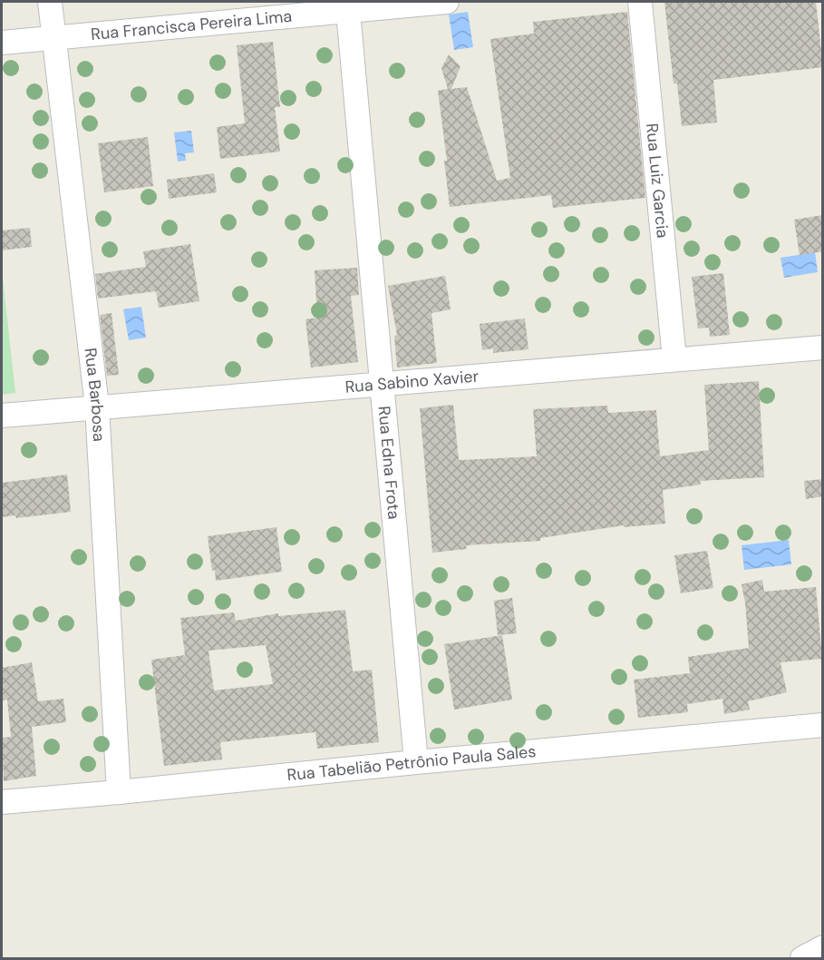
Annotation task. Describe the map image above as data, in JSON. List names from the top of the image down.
{
  "streets": {
    "street": [
      "Rua Francisca Pereira Lima",
      "Rua Luiz Garcia",
      "Rua Sabino Xavier",
      "Rua Barbosa",
      "Rua Edna Frota",
      "Rua Tabelião Petrônio Paula Sales"
    ]
  },
  "crossings": [
    ["Rua Francisca Pereira Lima", "Rua Barbosa"],
    ["Rua Francisca Pereira Lima", "Rua Edna Frota"],
    ["Rua Luiz Garcia", "Rua Sabino Xavier"],
    ["Rua Sabino Xavier", "Rua Barbosa"],
    ["Rua Sabino Xavier", "Rua Edna Frota"],
    ["Rua Barbosa", "Rua Tabelião Petrônio Paula Sales"],
    ["Rua Edna Frota", "Rua Tabelião Petrônio Paula Sales"]
  ]
}
